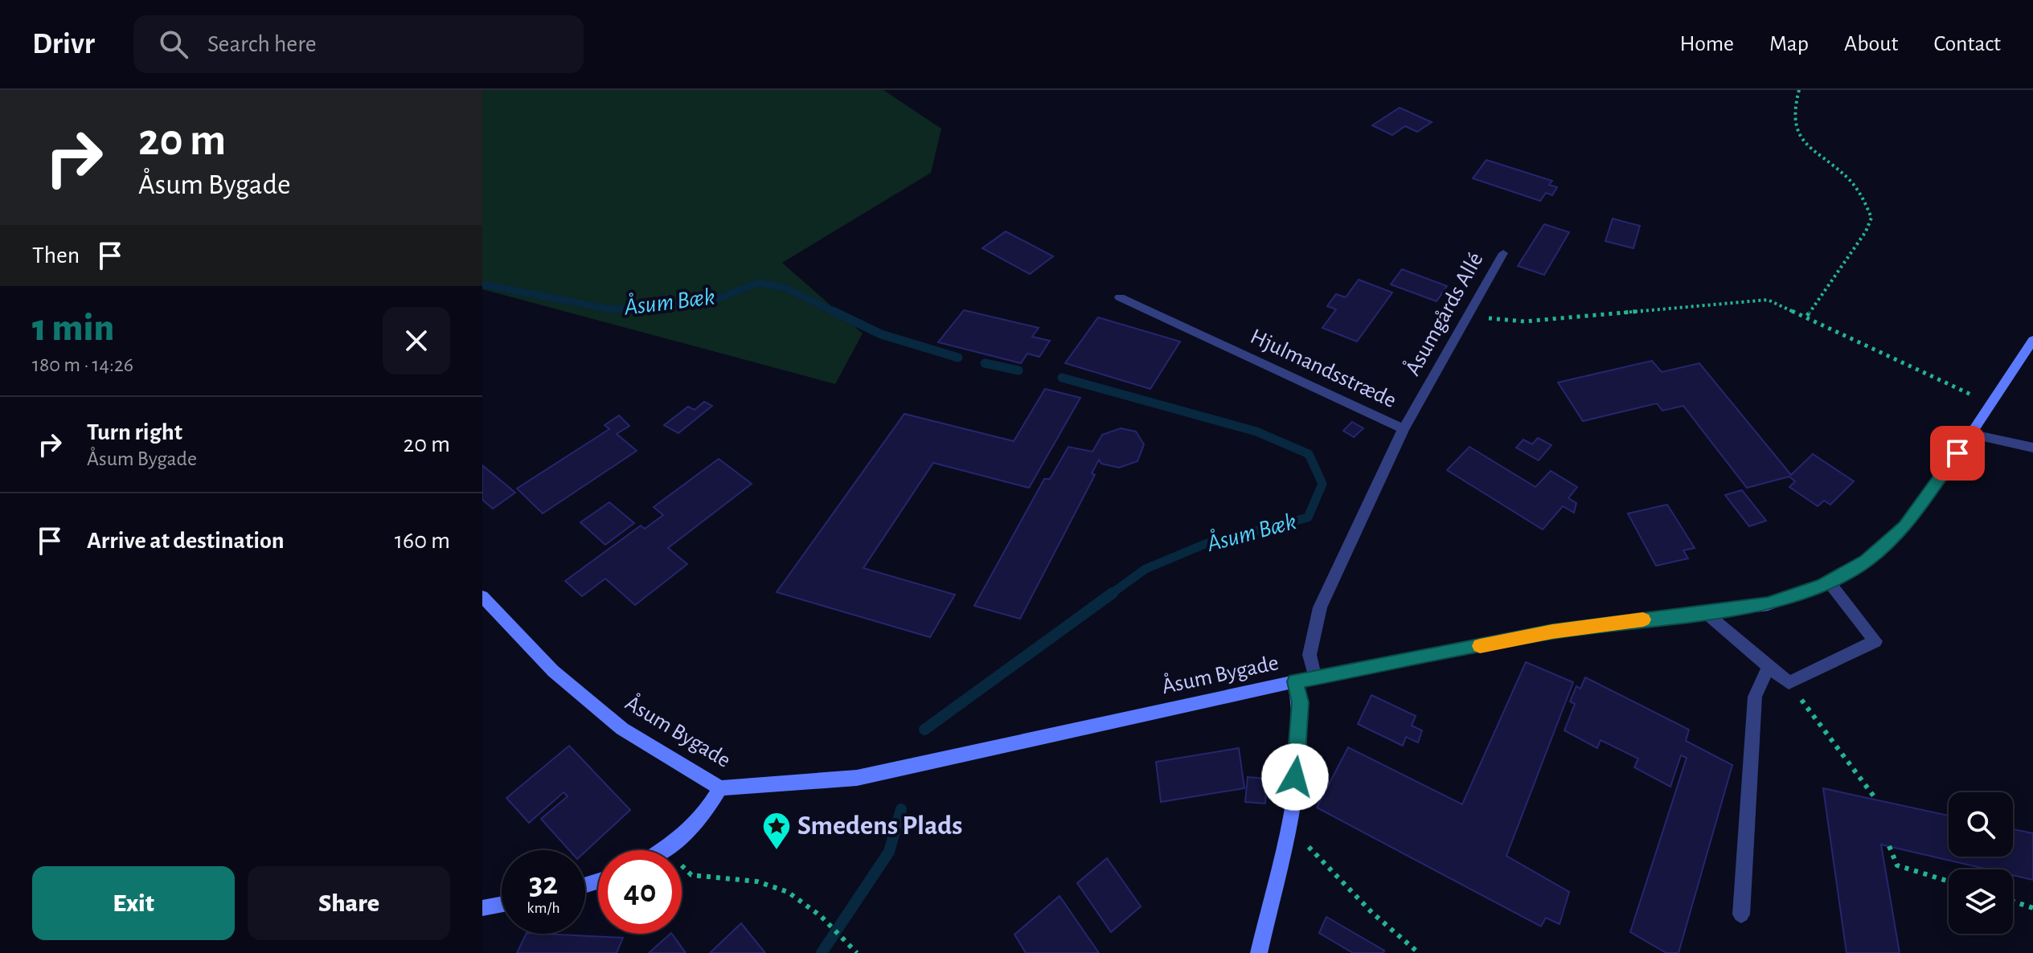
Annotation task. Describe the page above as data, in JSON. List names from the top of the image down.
{
  "streets": {
    "street": ["Åsumgårds Allé", "Hjulmandsstræde", "Åsum Bygade"]
  },
  "crossings": [
    ["Åsumgårds Allé", "Hjulmandsstræde"],
    ["Hjulmandsstræde", "Åsum Bygade"]
  ],
  "water": ["Åsum Bæk"],
  "places": {
    "place": ["Smedens Plads"]
  },
  "page": {
    "header": "Drivr",
    "search": "Search here",
    "nav": [
      "Home",
      "Map",
      "About",
      "Contact"
    ],
    "turn": ["20 m", "Åsum Bygade"],
    "then": "Then",
    "heading": ["1 min", "180 m · 14:26"],
    "list": [
      {
        "name": "Turn right",
        "note": "Åsum Bygade",
        "value": "20 m"
      },
      {
        "name": "Arrive at destination",
        "value": "160 m"
      }
    ],
    "speed": "32 km/h",
    "limit": "40",
    "buttons": ["Exit", "Share"]
  }
}
